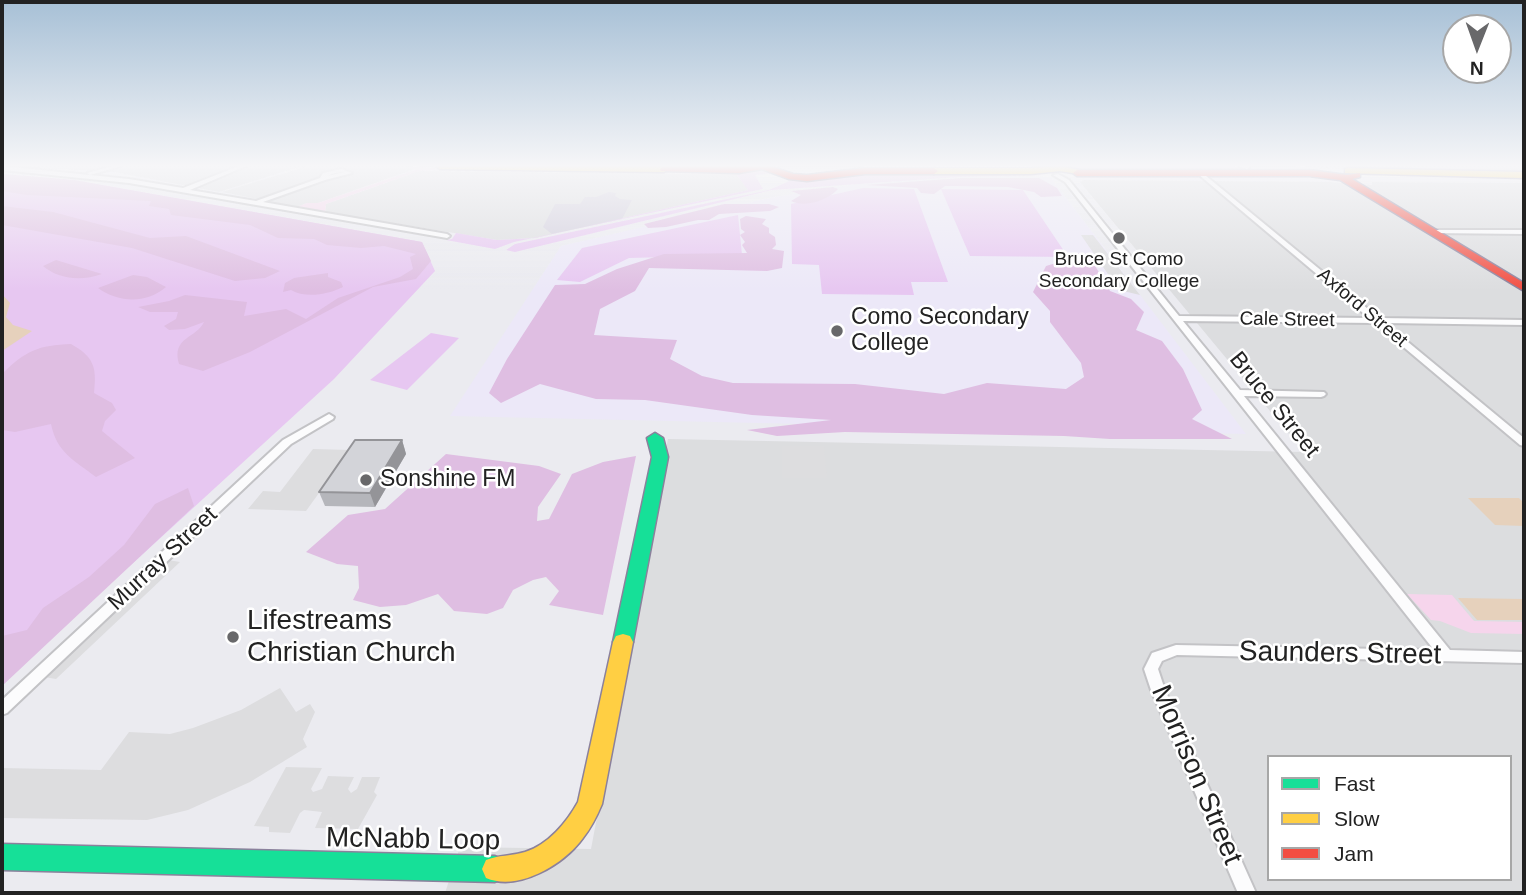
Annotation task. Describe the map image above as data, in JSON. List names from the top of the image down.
{
  "streets": {
    "street": [
      "Axford Street",
      "Cale Street",
      "Bruce Street",
      "Murray Street",
      "Saunders Street",
      "Morrison Street",
      "McNabb Loop"
    ]
  },
  "crossings": [
    ["Axford Street", "Cale Street"],
    ["Cale Street", "Bruce Street"],
    ["Bruce Street", "Saunders Street"],
    ["Saunders Street", "Morrison Street"]
  ],
  "places": [
    "Bruce St Como Secondary College",
    "Como Secondary College",
    "Sonshine FM",
    "Lifestreams Christian Church"
  ],
  "legend": ["Fast", "Slow", "Jam"],
  "north": "bottom"
}
